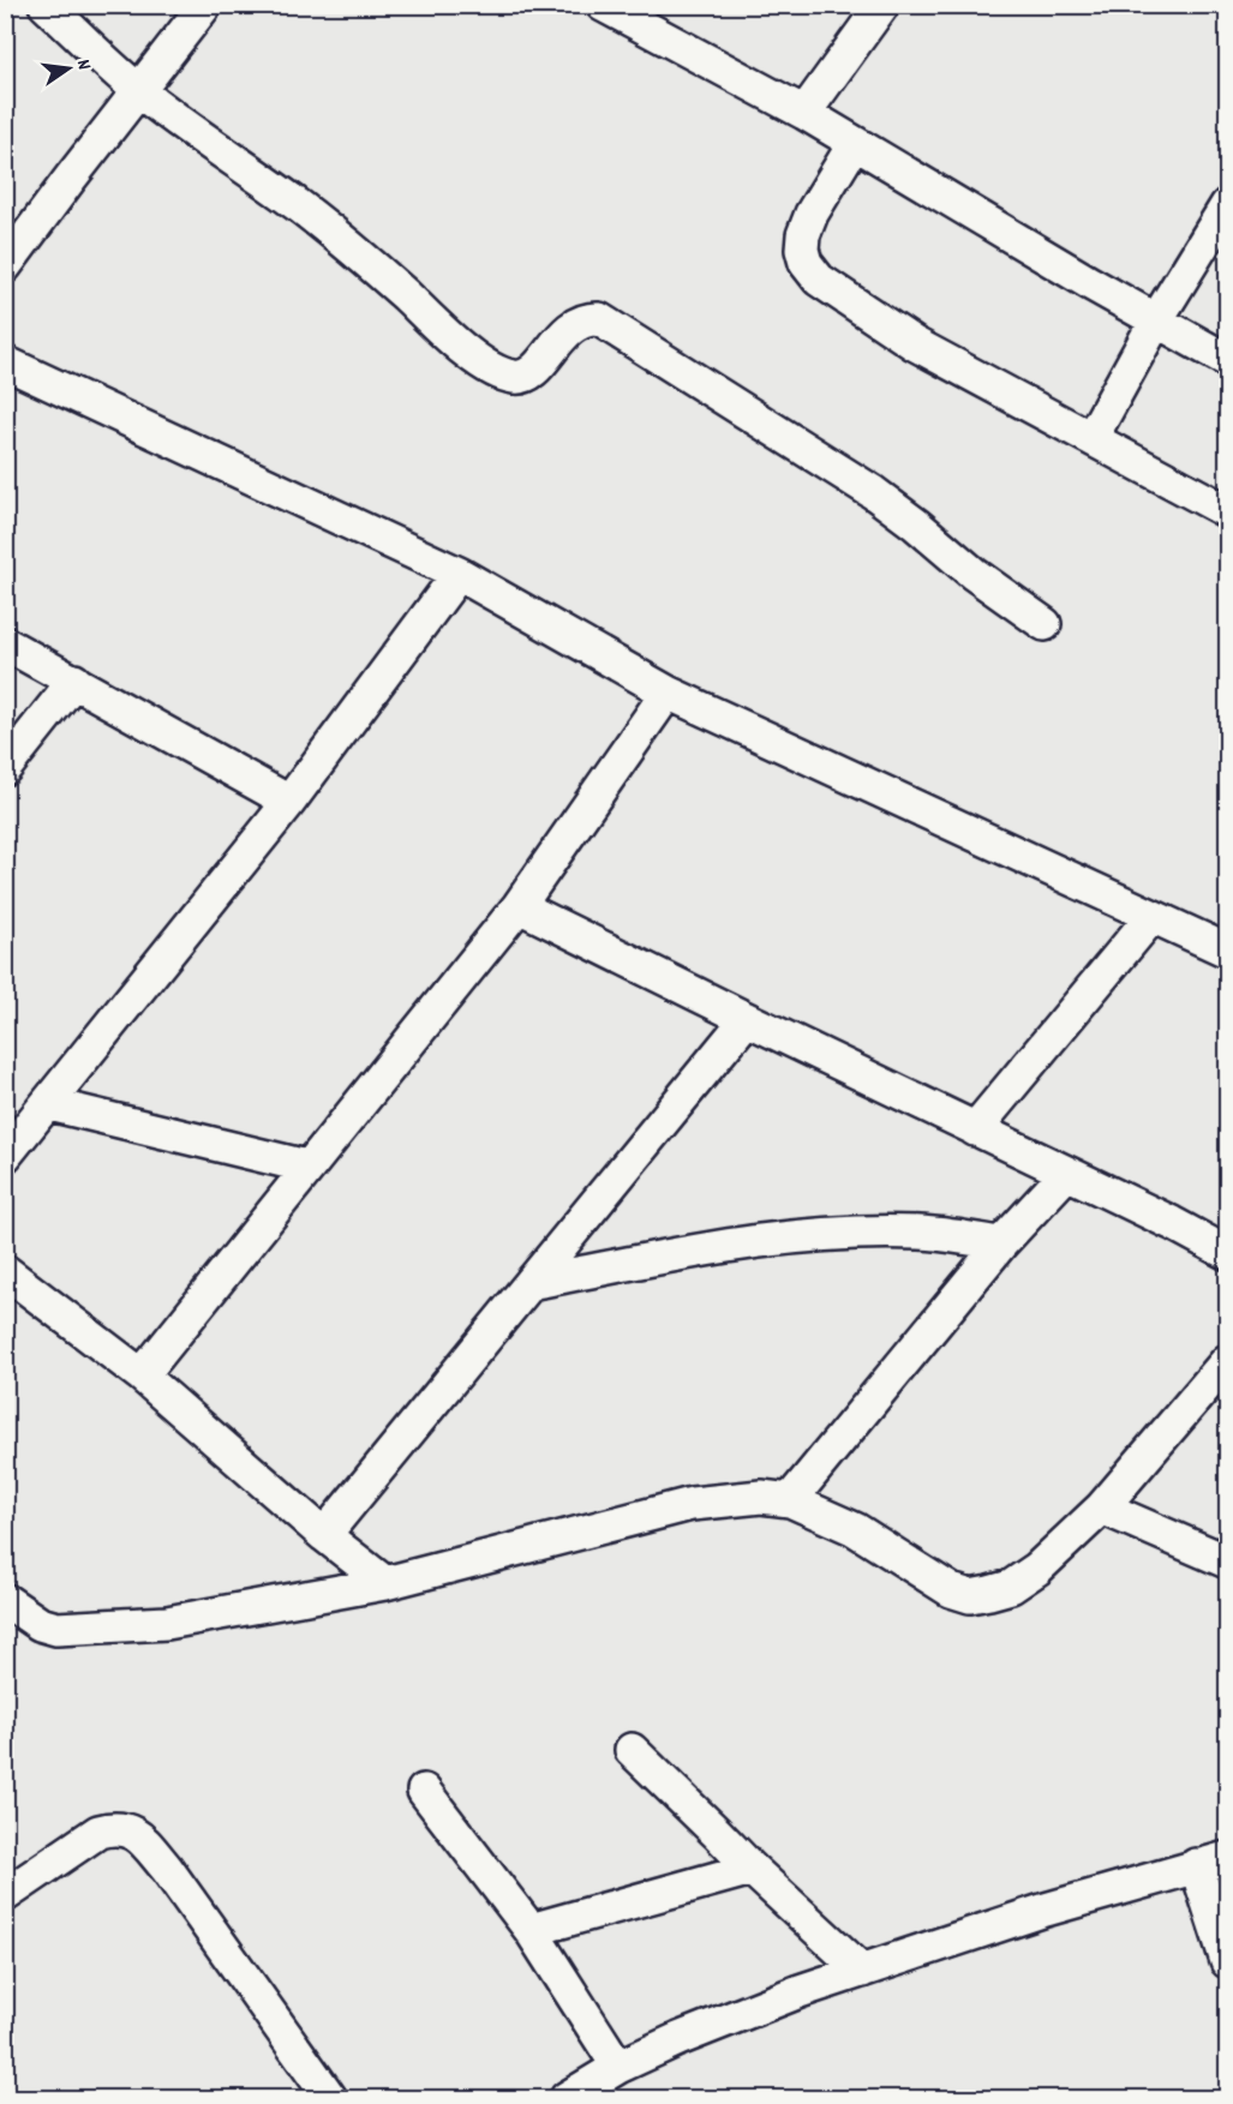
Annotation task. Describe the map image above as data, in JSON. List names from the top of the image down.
{
  "north": "right"
}
